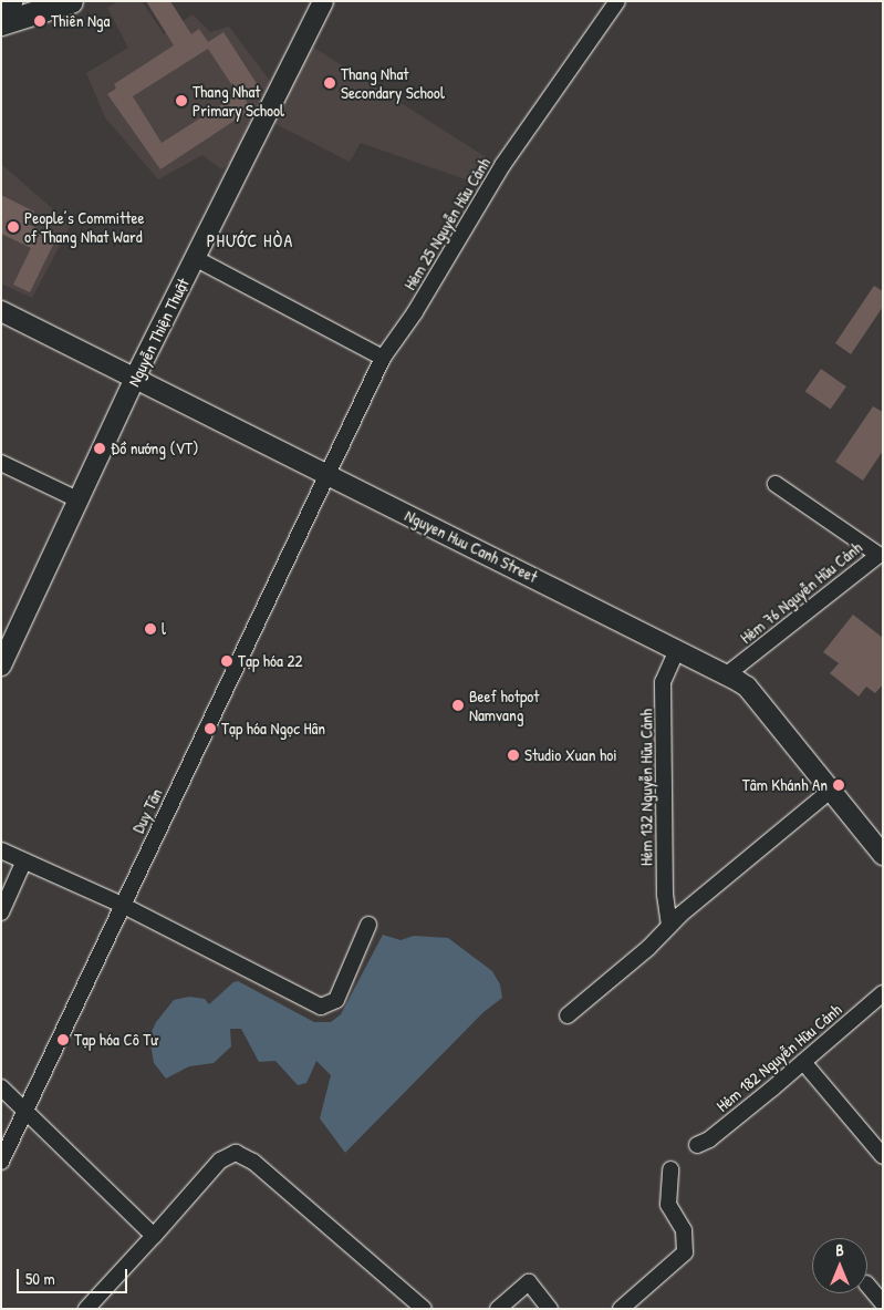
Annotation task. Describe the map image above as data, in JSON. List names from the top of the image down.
{
  "streets": {
    "street": [
      "Hẻm 25 Nguyễn Hữu Cảnh",
      "Nguyễn Thiện Thuật",
      "Nguyen Huu Canh Street",
      "Hẻm 76 Nguyễn Hữu Cảnh",
      "Hẻm 132 Nguyễn Hữu Cảnh",
      "Duy Tân",
      "Hẻm 182 Nguyễn Hữu Cảnh"
    ]
  },
  "crossings": [
    ["Hẻm 25 Nguyễn Hữu Cảnh", "Nguyen Huu Canh Street"],
    ["Hẻm 25 Nguyễn Hữu Cảnh", "Duy Tân"],
    ["Nguyễn Thiện Thuật", "Nguyen Huu Canh Street"],
    ["Nguyen Huu Canh Street", "Hẻm 76 Nguyễn Hữu Cảnh"],
    ["Nguyen Huu Canh Street", "Hẻm 132 Nguyễn Hữu Cảnh"],
    ["Nguyen Huu Canh Street", "Duy Tân"]
  ],
  "districts": ["PHƯỚC HÒA"],
  "places": [
    "Thiên Nga",
    "Thang Nhat Secondary School",
    "Thang Nhat Primary School",
    "People’s Committee of Thang Nhat Ward",
    "Đồ nướng (VT)",
    "l",
    "Tạp hóa 22",
    "Beef hotpot Namvang",
    "Tạp hóa Ngọc Hân",
    "Studio Xuan hoi",
    "Tâm Khánh An",
    "Tạp hóa Cô Tư"
  ],
  "scale_bar": "50 m",
  "north": "top"
}
